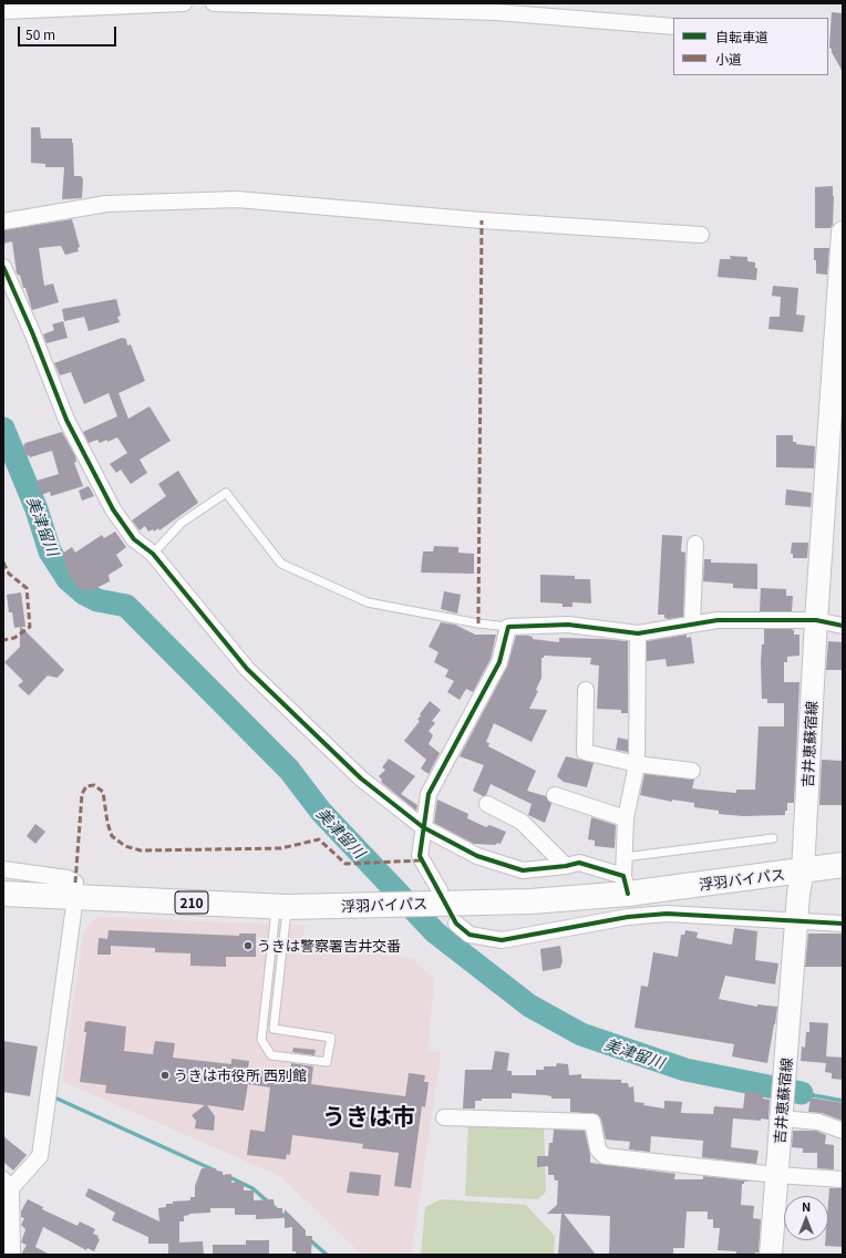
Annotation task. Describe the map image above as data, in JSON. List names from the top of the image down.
{
  "streets": {
    "highway": ["浮羽バイパス", "210"],
    "main road": ["吉井恵蘇宿線"]
  },
  "crossings": [
    ["吉井恵蘇宿線", "浮羽バイパス"]
  ],
  "districts": ["うきは市"],
  "water": ["美津留川"],
  "places": ["うきは警察署吉井交番", "うきは市役所 西別館"],
  "legend": ["自転車道", "小道"],
  "scale_bar": "50 m",
  "north": "top"
}
